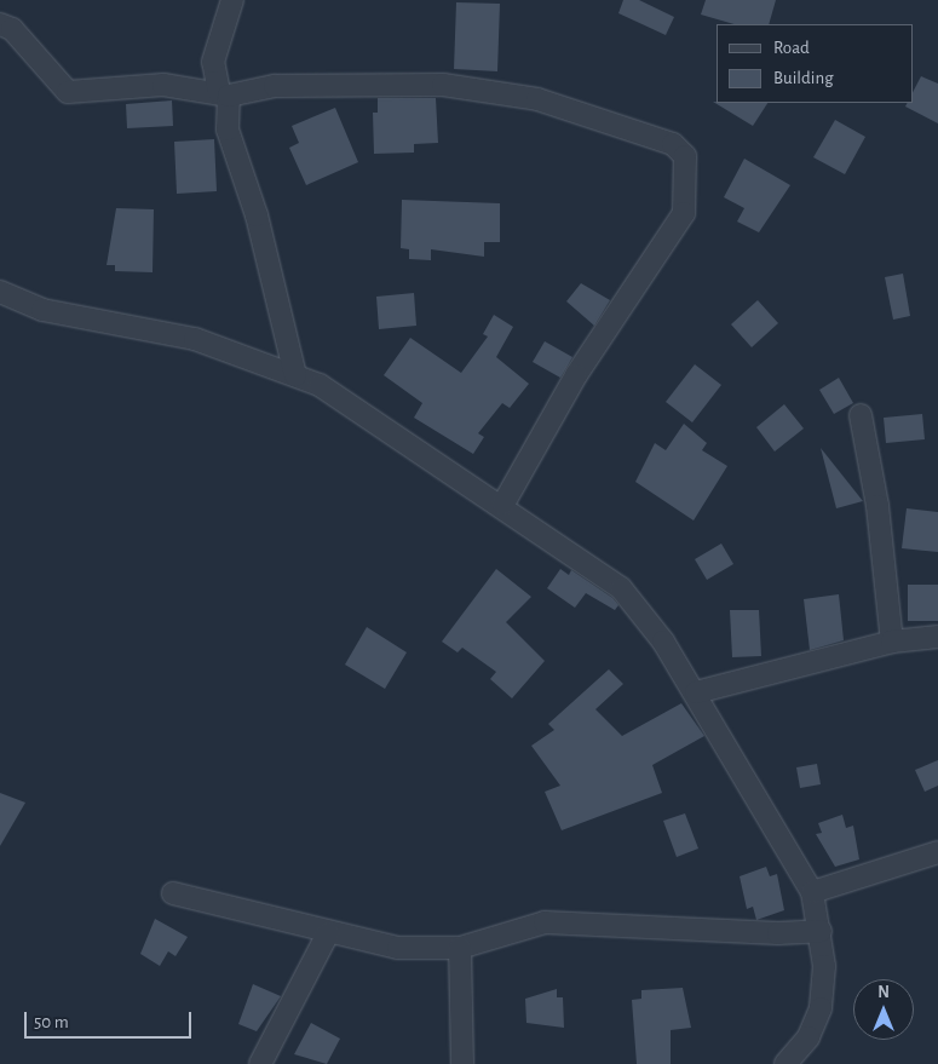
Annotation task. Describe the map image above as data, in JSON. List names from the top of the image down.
{
  "legend": ["Road", "Building"],
  "scale_bar": "50 m",
  "north": "top"
}
